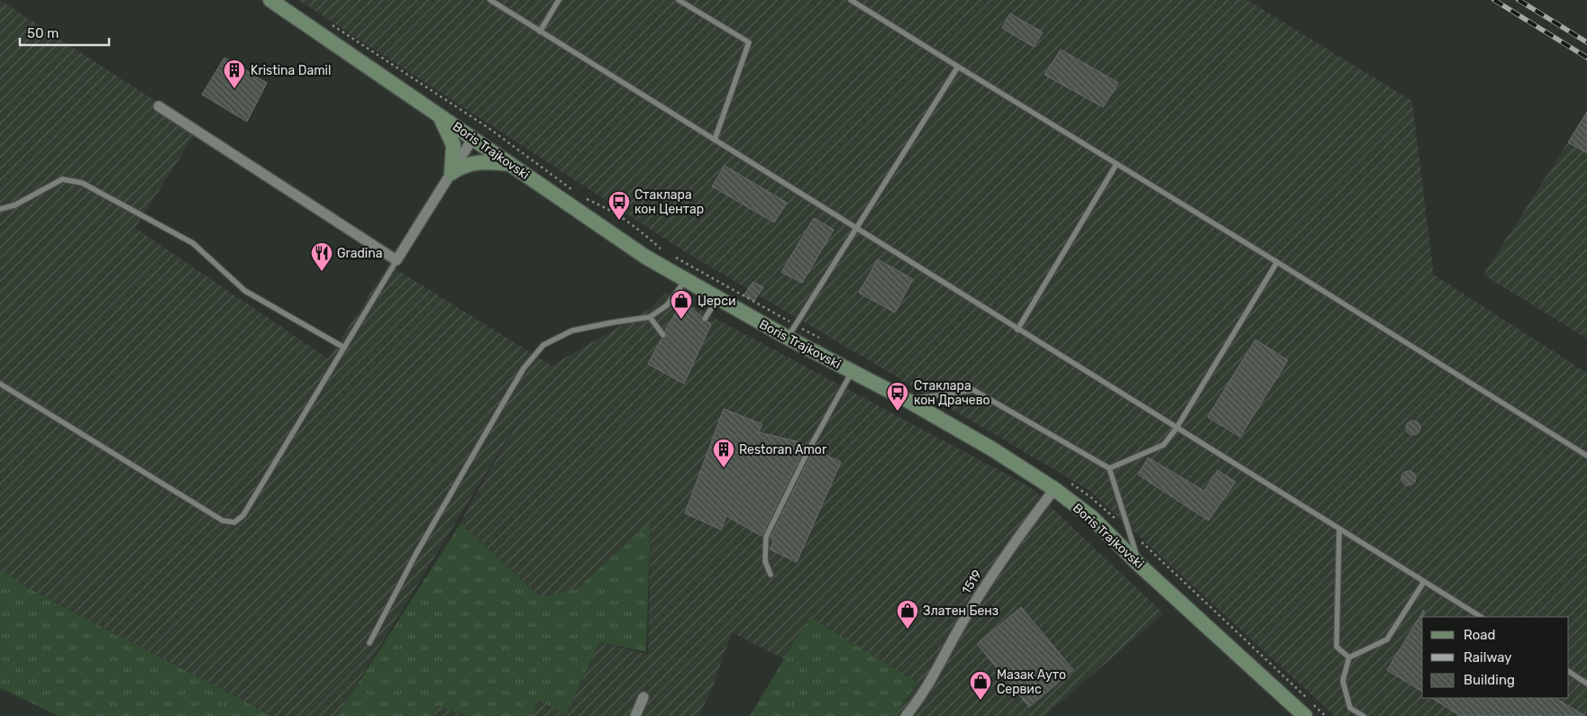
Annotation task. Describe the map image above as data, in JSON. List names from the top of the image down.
{
  "streets": {
    "main road": ["Boris Trajkovski"],
    "street": ["1519"]
  },
  "crossings": [
    ["Boris Trajkovski", "1519"]
  ],
  "places": {
    "building": ["Kristina Damil", "Restoran Amor"],
    "bus stop": ["Стаклара кон Центар", "Стаклара кон Драчево"],
    "restaurant": ["Gradina"],
    "shop": ["Џерси", "Златен Бенз", "Мазак Ауто Сервис"]
  },
  "legend": ["Road", "Railway", "Building"],
  "scale_bar": "50 m"
}
